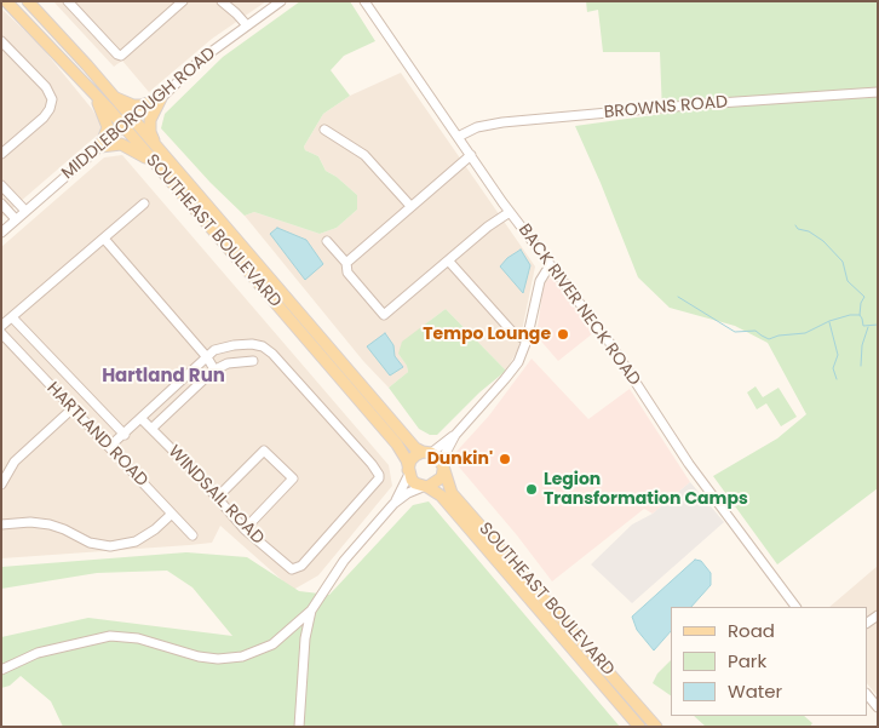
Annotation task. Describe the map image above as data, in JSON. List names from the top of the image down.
{
  "streets": {
    "main road": ["SOUTHEAST BOULEVARD"],
    "street": [
      "BROWNS ROAD",
      "MIDDLEBOROUGH ROAD",
      "BACK RIVER NECK ROAD",
      "HARTLAND ROAD",
      "WINDSAIL ROAD"
    ]
  },
  "crossings": [
    ["BROWNS ROAD", "BACK RIVER NECK ROAD"],
    ["MIDDLEBOROUGH ROAD", "SOUTHEAST BOULEVARD"]
  ],
  "districts": ["Hartland Run"],
  "places": ["Tempo Lounge", "Dunkin'", "Legion Transformation Camps"],
  "legend": ["Road", "Park", "Water"]
}
